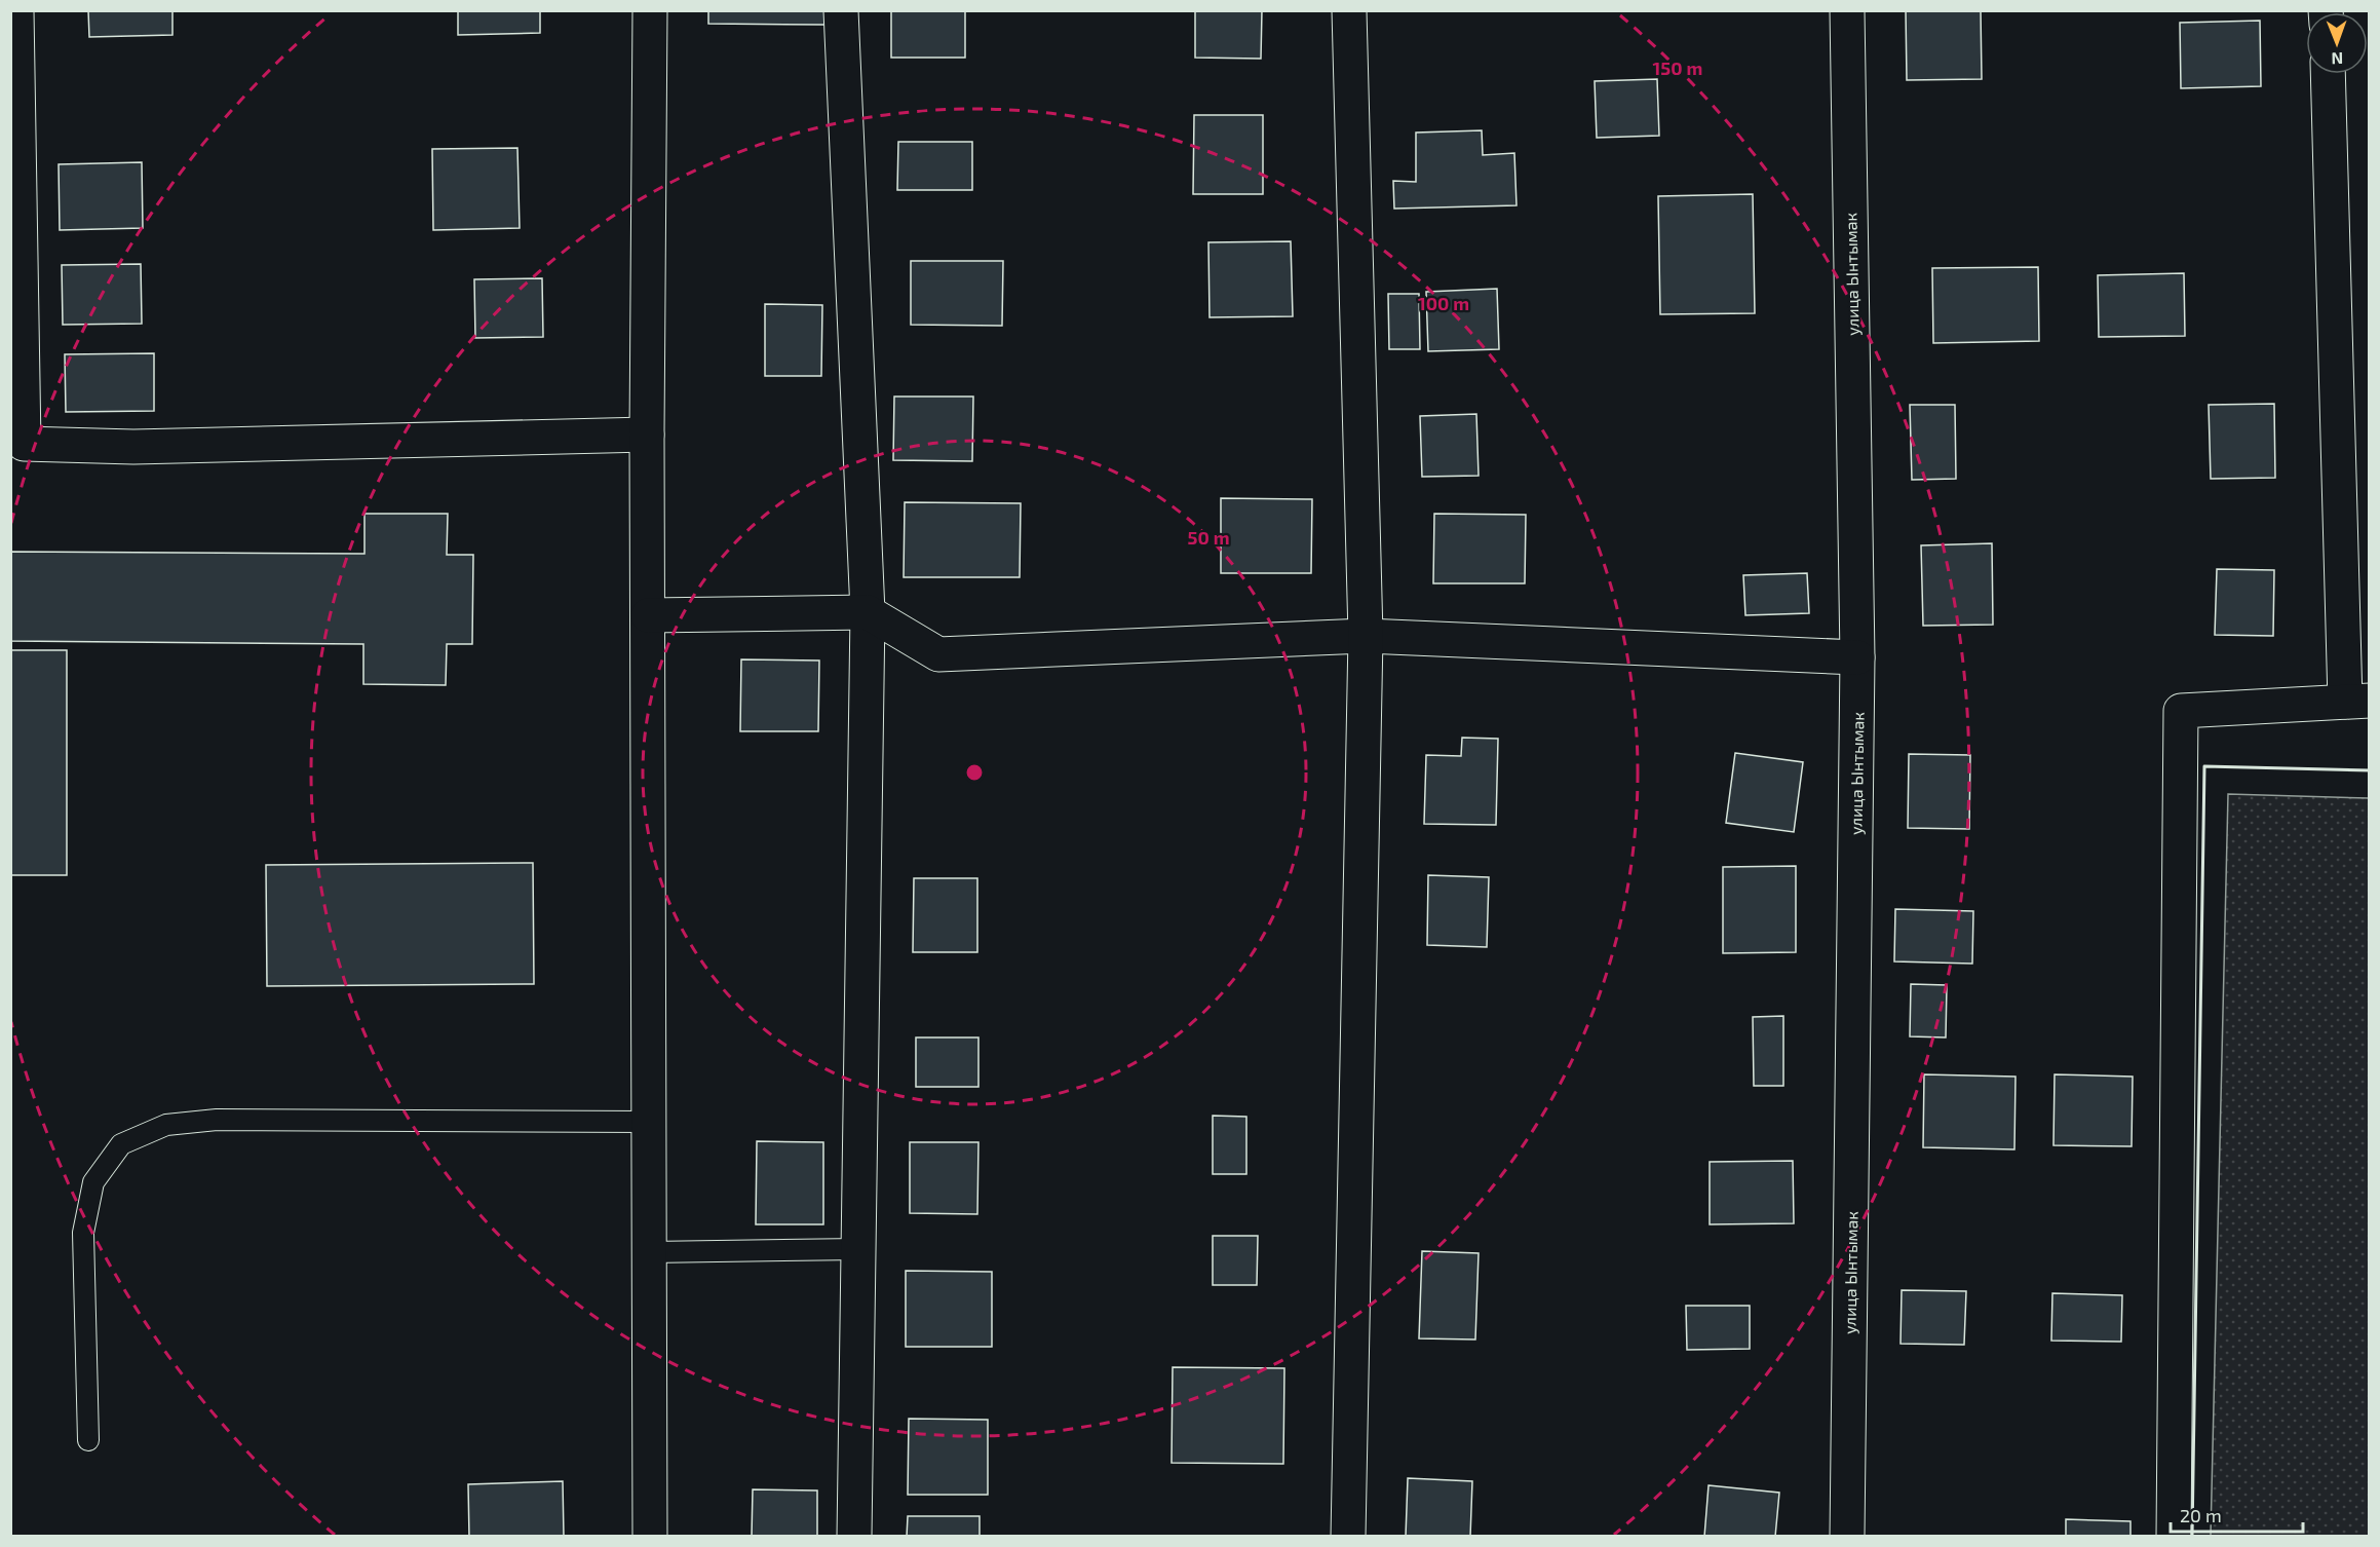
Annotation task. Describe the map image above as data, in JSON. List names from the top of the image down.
{
  "streets": {
    "street": ["улица Ынтымак"]
  },
  "scale_bar": "20 m",
  "north": "bottom",
  "rings": ["150 m", "100 m", "50 m"]
}
